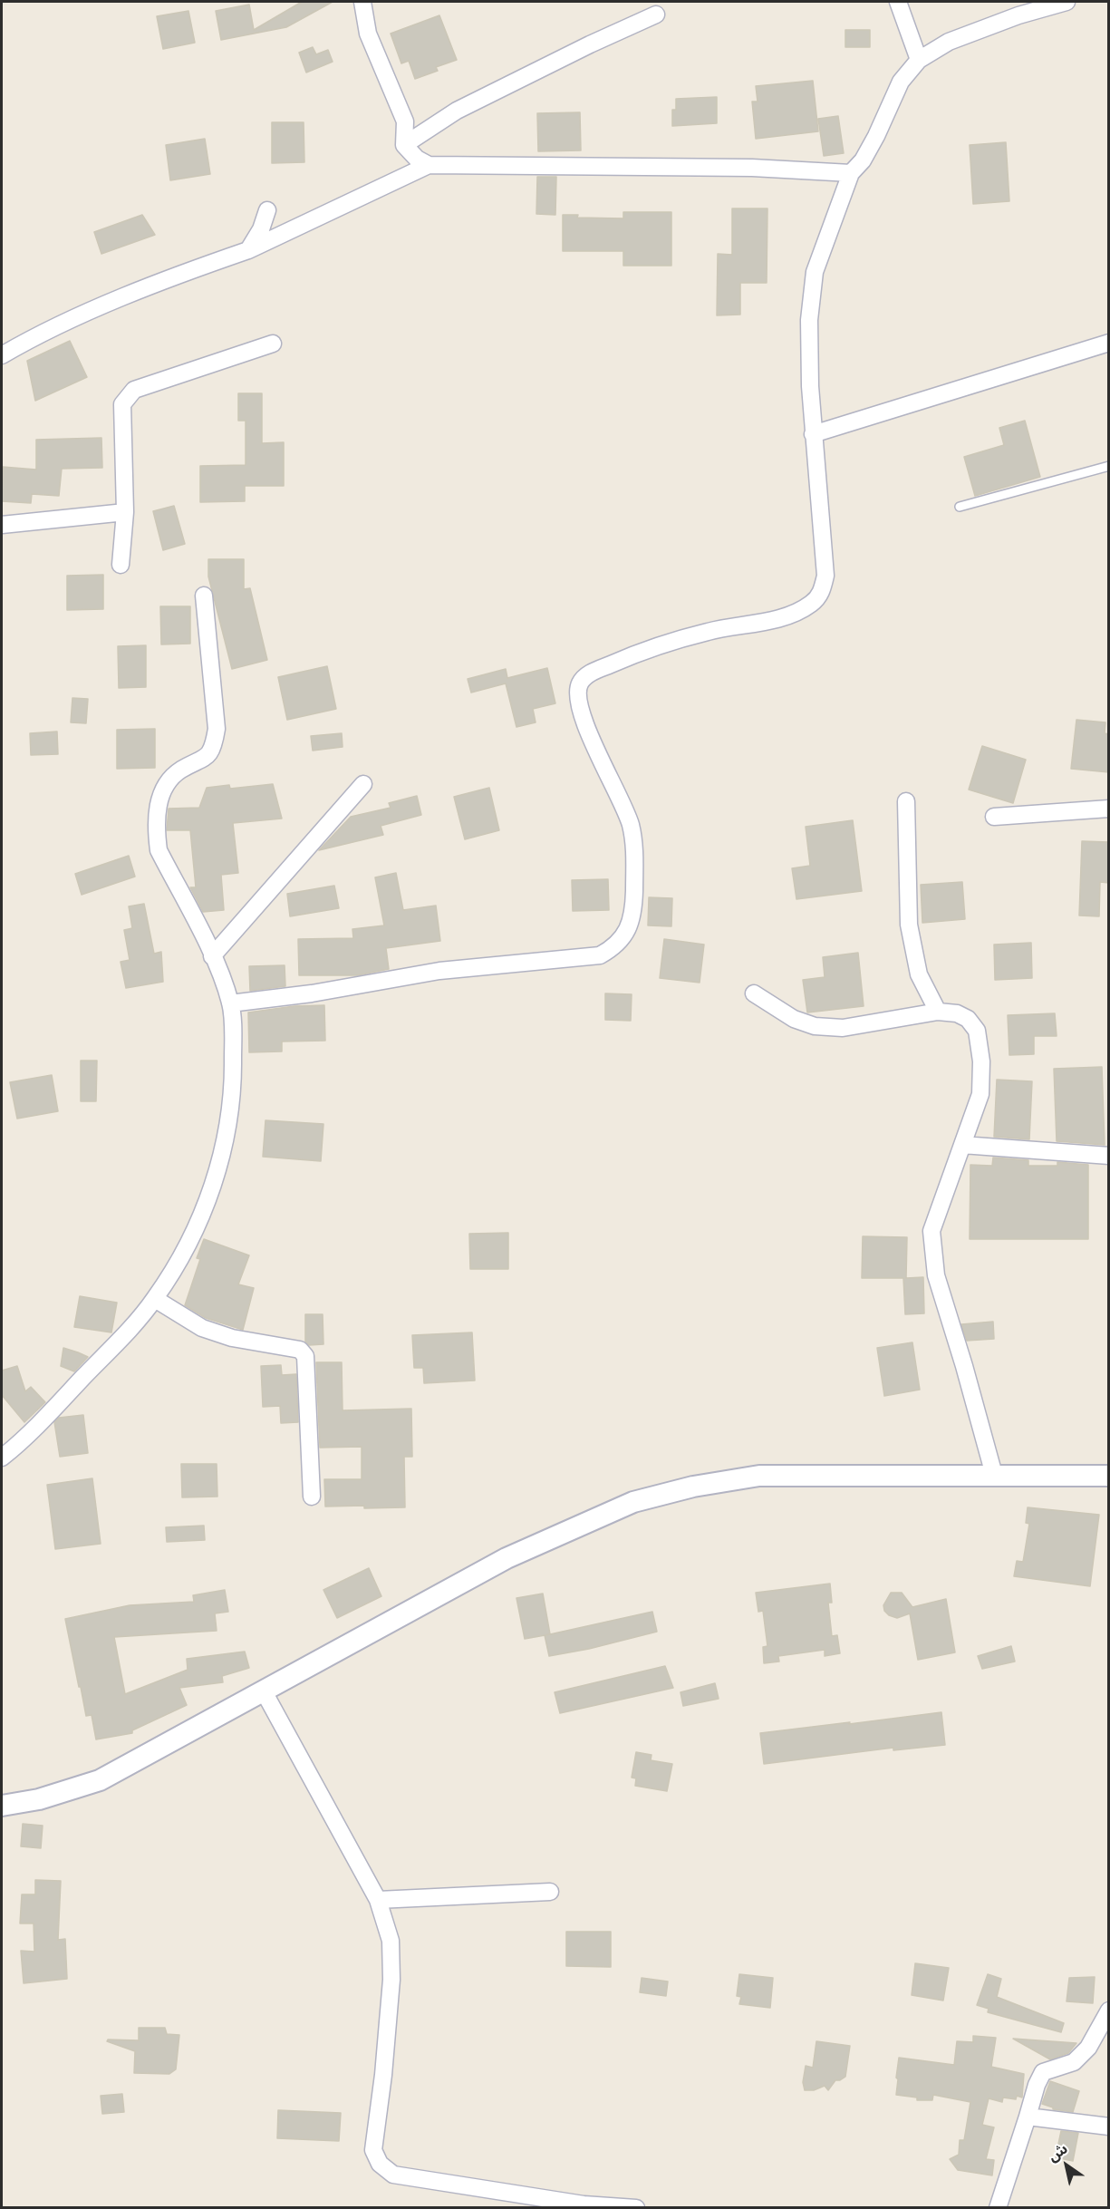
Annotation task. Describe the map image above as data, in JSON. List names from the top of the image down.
{
  "north": "top left"
}
